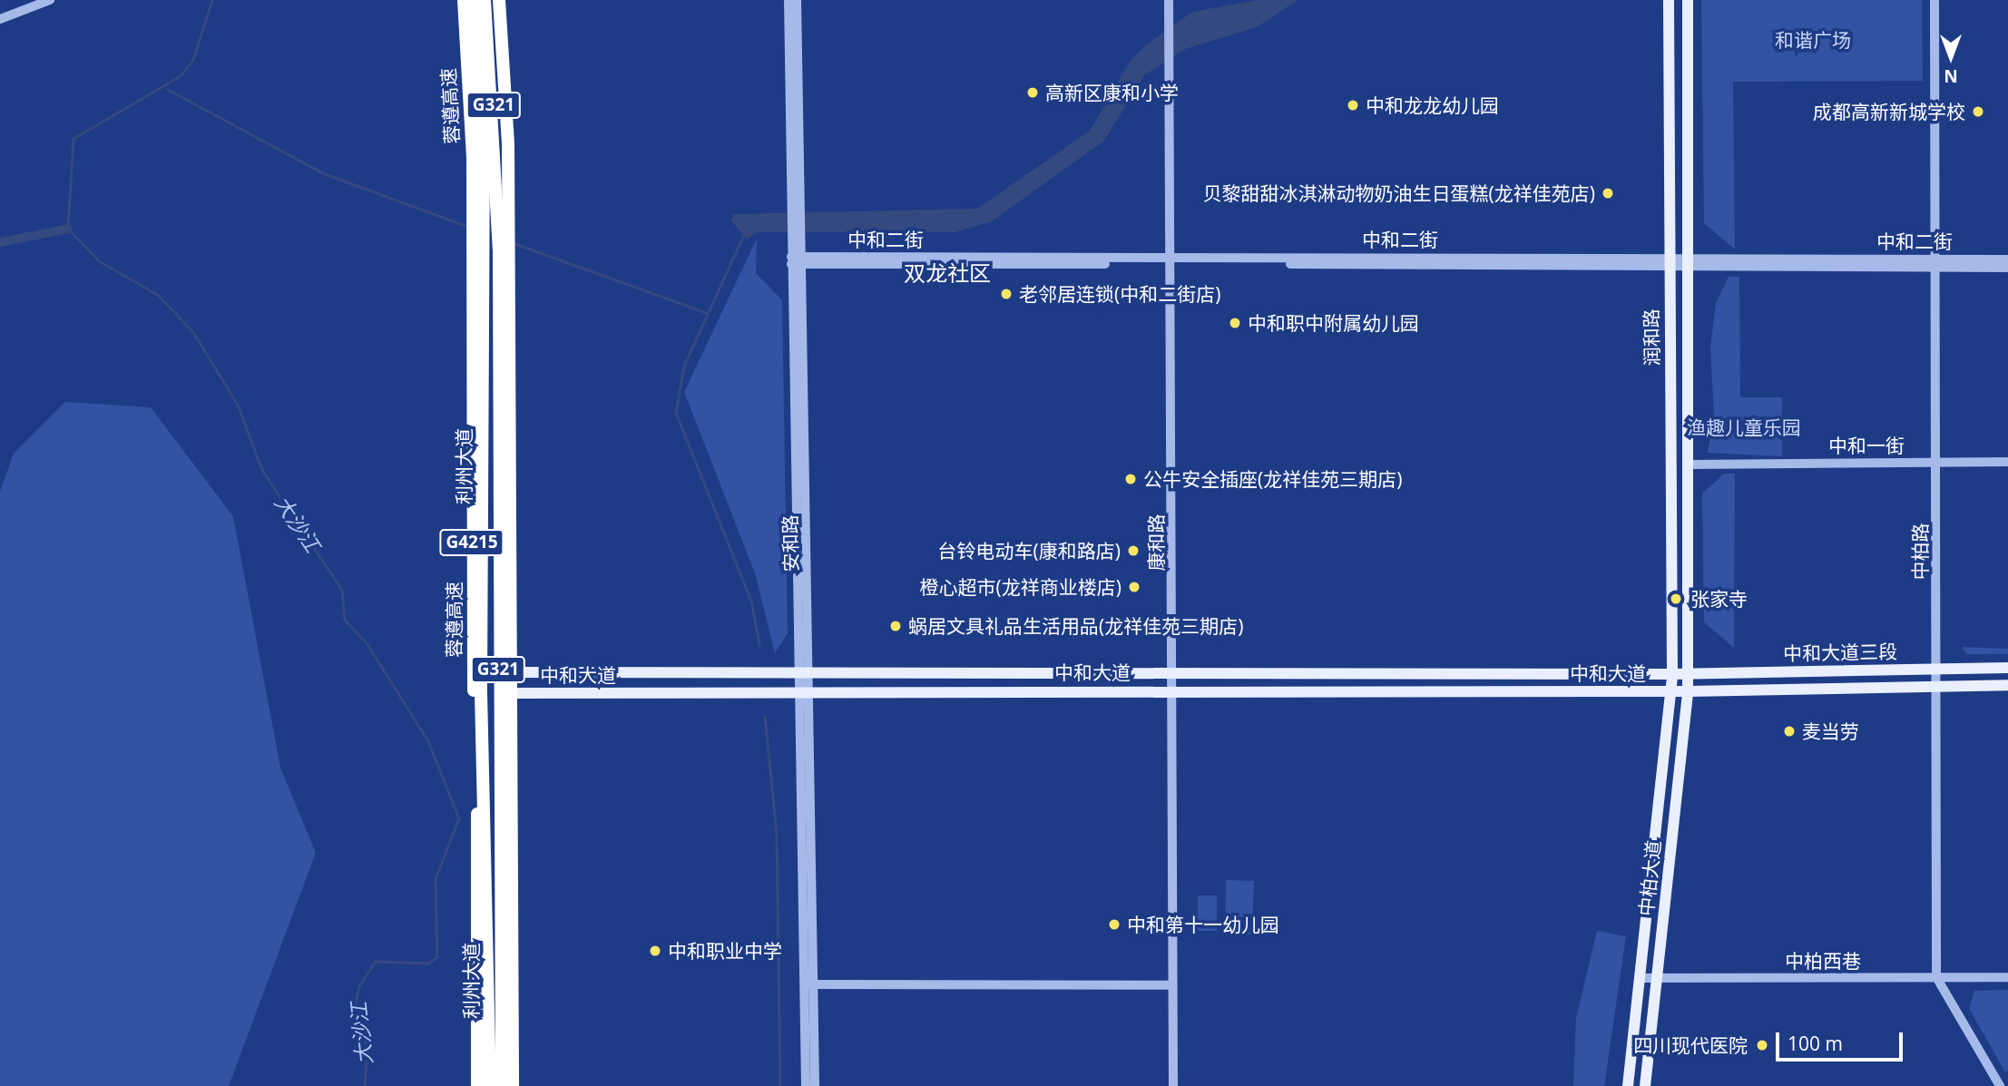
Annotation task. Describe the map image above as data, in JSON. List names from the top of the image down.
{
  "streets": {
    "highway": [
      "G321",
      "蓉遵高速",
      "利州大道",
      "G4215"
    ],
    "main road": [
      "润和路",
      "中和大道三段",
      "中和大道",
      "中柏大道"
    ],
    "street": [
      "中和二街",
      "中和一街",
      "康和路",
      "安和路",
      "中柏路",
      "中柏西巷"
    ]
  },
  "crossings": [
    ["中和二街", "润和路"],
    ["中和二街", "康和路"],
    ["中和二街", "安和路"],
    ["中和二街", "中柏路"],
    ["润和路", "中和一街"],
    ["润和路", "中和大道三段"],
    ["润和路", "中和大道"],
    ["润和路", "中柏大道"],
    ["中和一街", "中柏路"],
    ["利州大道", "中和大道"],
    ["康和路", "中和大道"],
    ["安和路", "中和大道"],
    ["中柏路", "中和大道三段"],
    ["中柏路", "中柏西巷"],
    ["中和大道三段", "中和大道"],
    ["中和大道三段", "中柏大道"],
    ["中和大道", "中柏大道"],
    ["中柏大道", "中柏西巷"]
  ],
  "districts": ["双龙社区"],
  "water": ["大沙江"],
  "parks": ["和谐广场", "渔趣儿童乐园"],
  "places": [
    "高新区康和小学",
    "中和龙龙幼儿园",
    "成都高新新城学校",
    "贝黎甜甜冰淇淋动物奶油生日蛋糕(龙祥佳苑店)",
    "老邻居连锁(中和二街店)",
    "中和职中附属幼儿园",
    "公牛安全插座(龙祥佳苑三期店)",
    "台铃电动车(康和路店)",
    "橙心超市(龙祥商业楼店)",
    "张家寺",
    "蜗居文具礼品生活用品(龙祥佳苑三期店)",
    "麦当劳",
    "中和第十一幼儿园",
    "中和职业中学",
    "四川现代医院"
  ],
  "scale_bar": "100 m",
  "north": "bottom"
}
